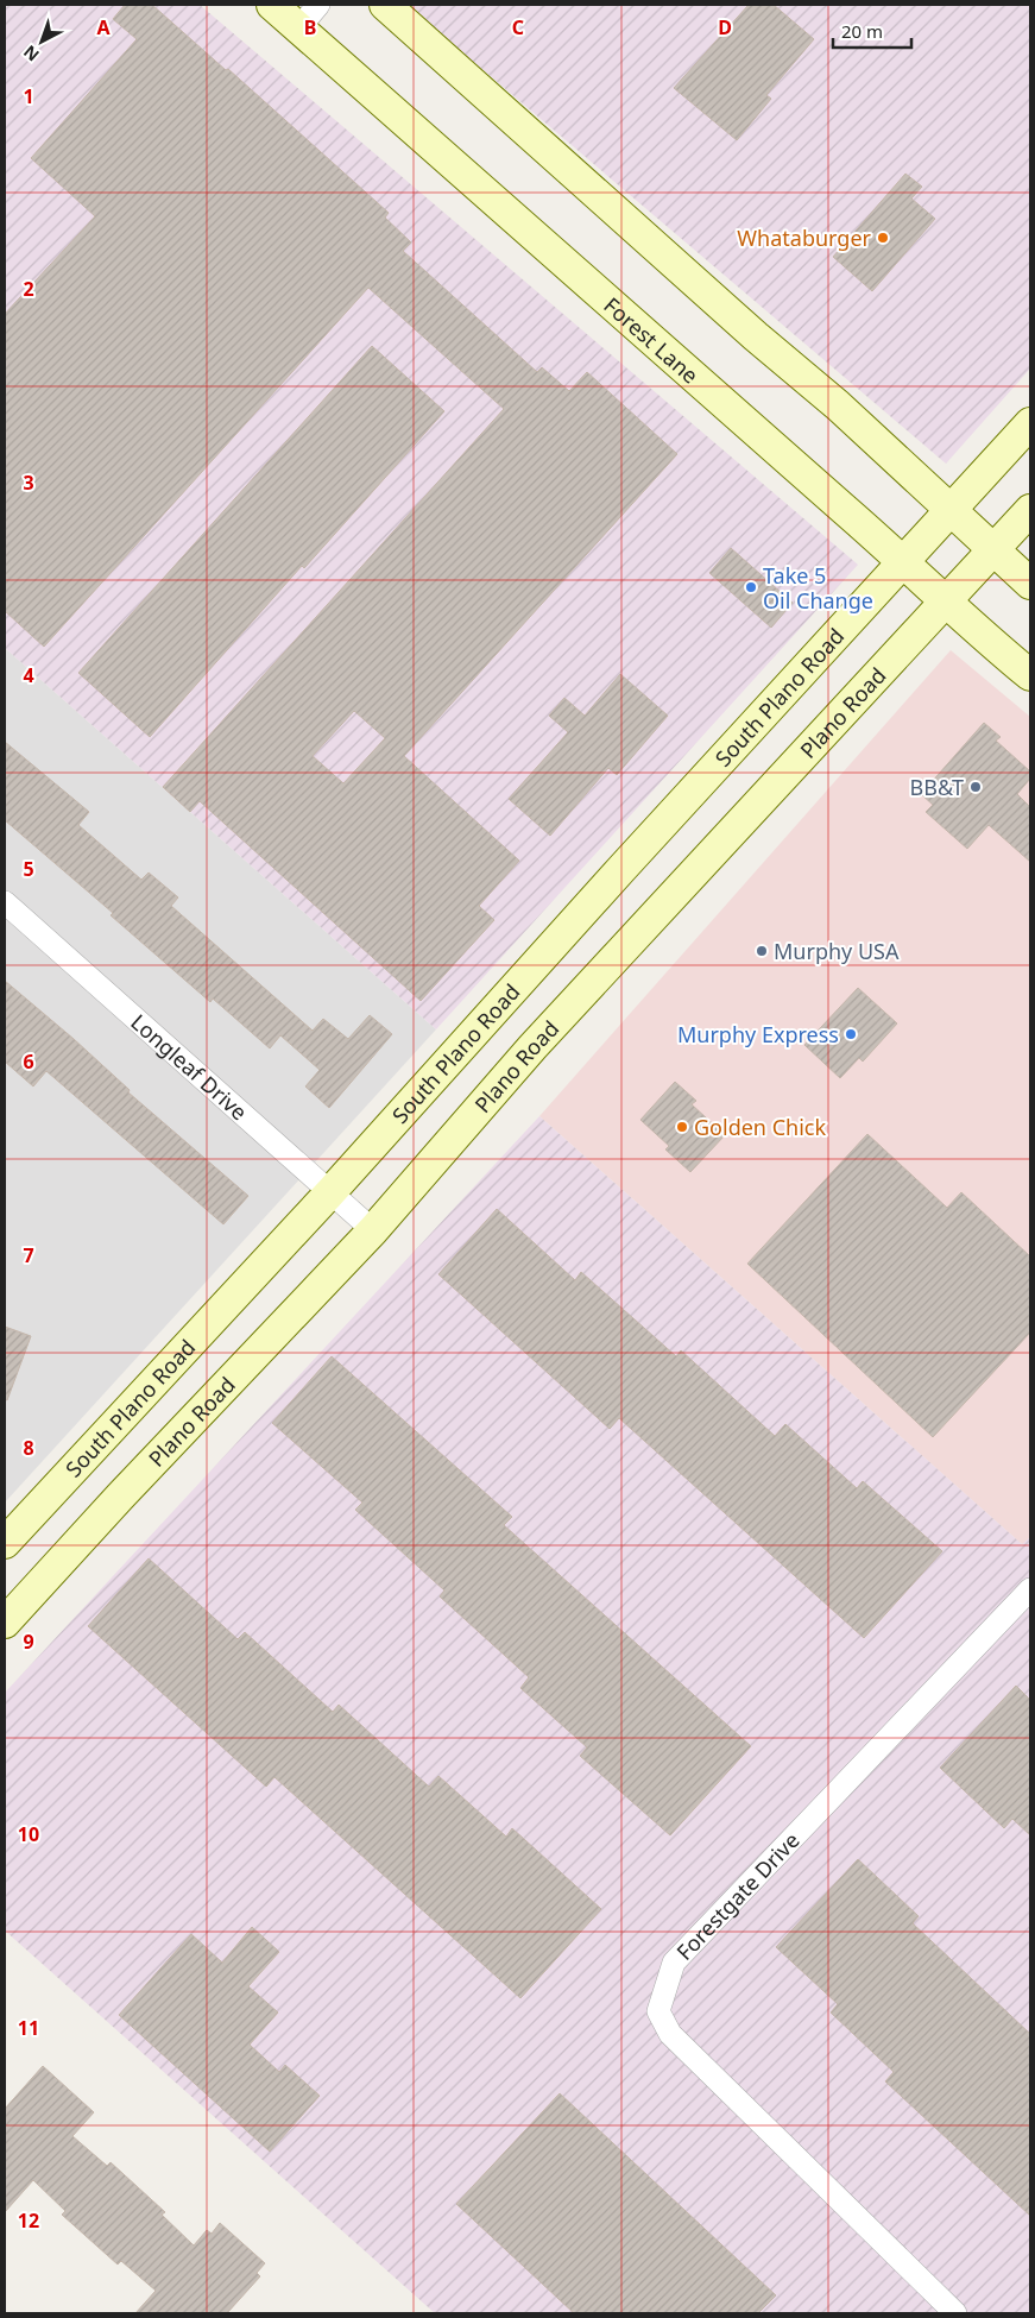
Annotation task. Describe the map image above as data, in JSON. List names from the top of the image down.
{
  "streets": {
    "main road": ["Forest Lane", "South Plano Road", "Plano Road"],
    "street": ["Longleaf Drive", "Forestgate Drive"]
  },
  "crossings": [
    ["Forest Lane", "South Plano Road"],
    ["Forest Lane", "Plano Road"],
    ["South Plano Road", "Longleaf Drive"],
    ["Plano Road", "Longleaf Drive"]
  ],
  "places": [
    "Whataburger",
    "Take 5 Oil Change",
    "BB&T",
    "Murphy USA",
    "Murphy Express",
    "Golden Chick"
  ],
  "scale_bar": "20 m",
  "north": "bottom left",
  "grid": {
    "columns": [
      "A",
      "B",
      "C",
      "D"
    ],
    "rows": [
      "1",
      "2",
      "3",
      "4",
      "5",
      "6",
      "7",
      "8",
      "9",
      "10",
      "11",
      "12"
    ]
  }
}
